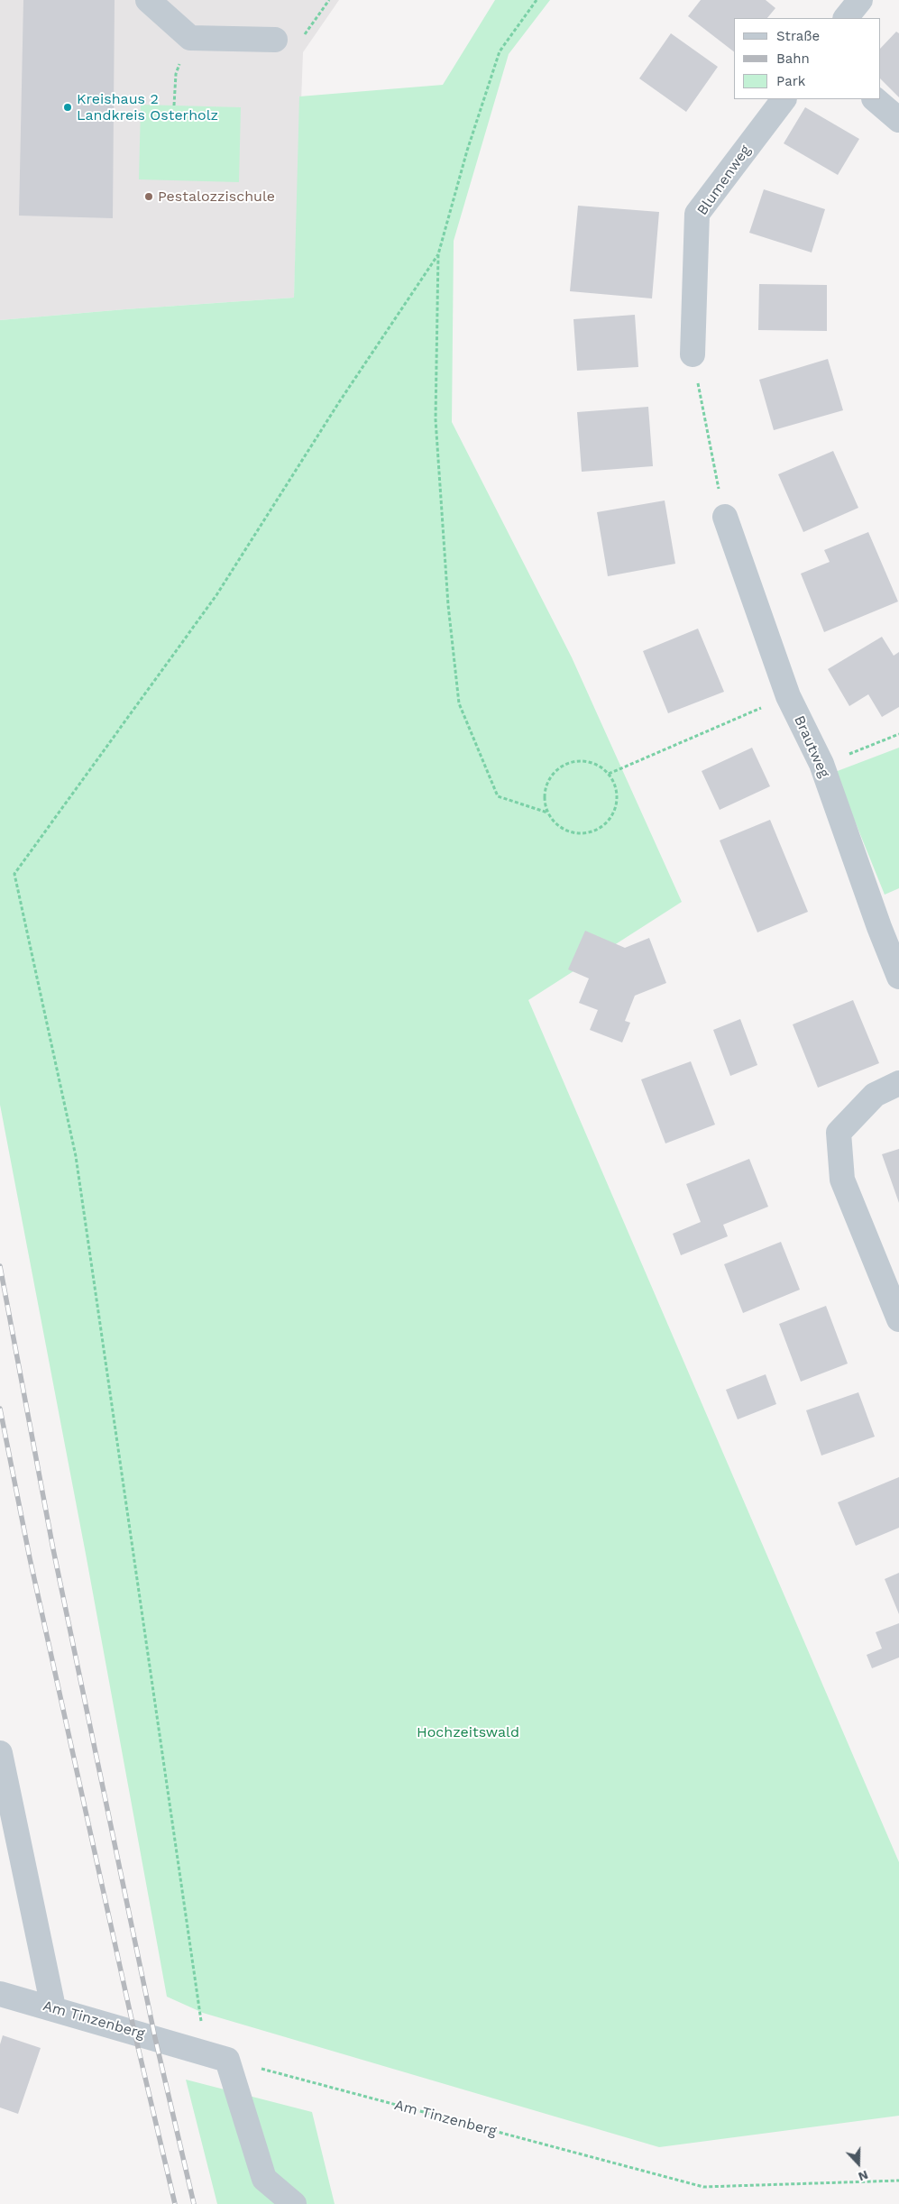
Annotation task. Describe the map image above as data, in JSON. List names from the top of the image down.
{
  "streets": {
    "street": ["Blumenweg", "Brautweg", "Am Tinzenberg"]
  },
  "parks": ["Hochzeitswald"],
  "places": ["Kreishaus 2 Landkreis Osterholz", "Pestalozzischule"],
  "legend": ["Straße", "Bahn", "Park"],
  "north": "bottom"
}
